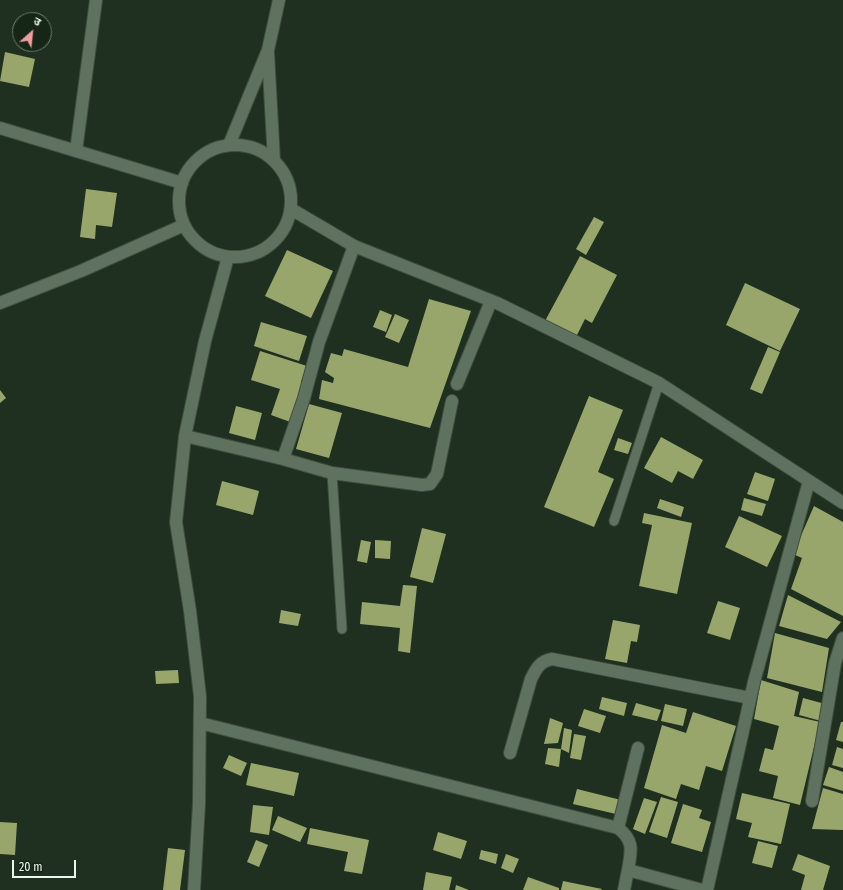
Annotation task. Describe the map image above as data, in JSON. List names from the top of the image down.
{
  "scale_bar": "20 m",
  "north": "top right"
}
